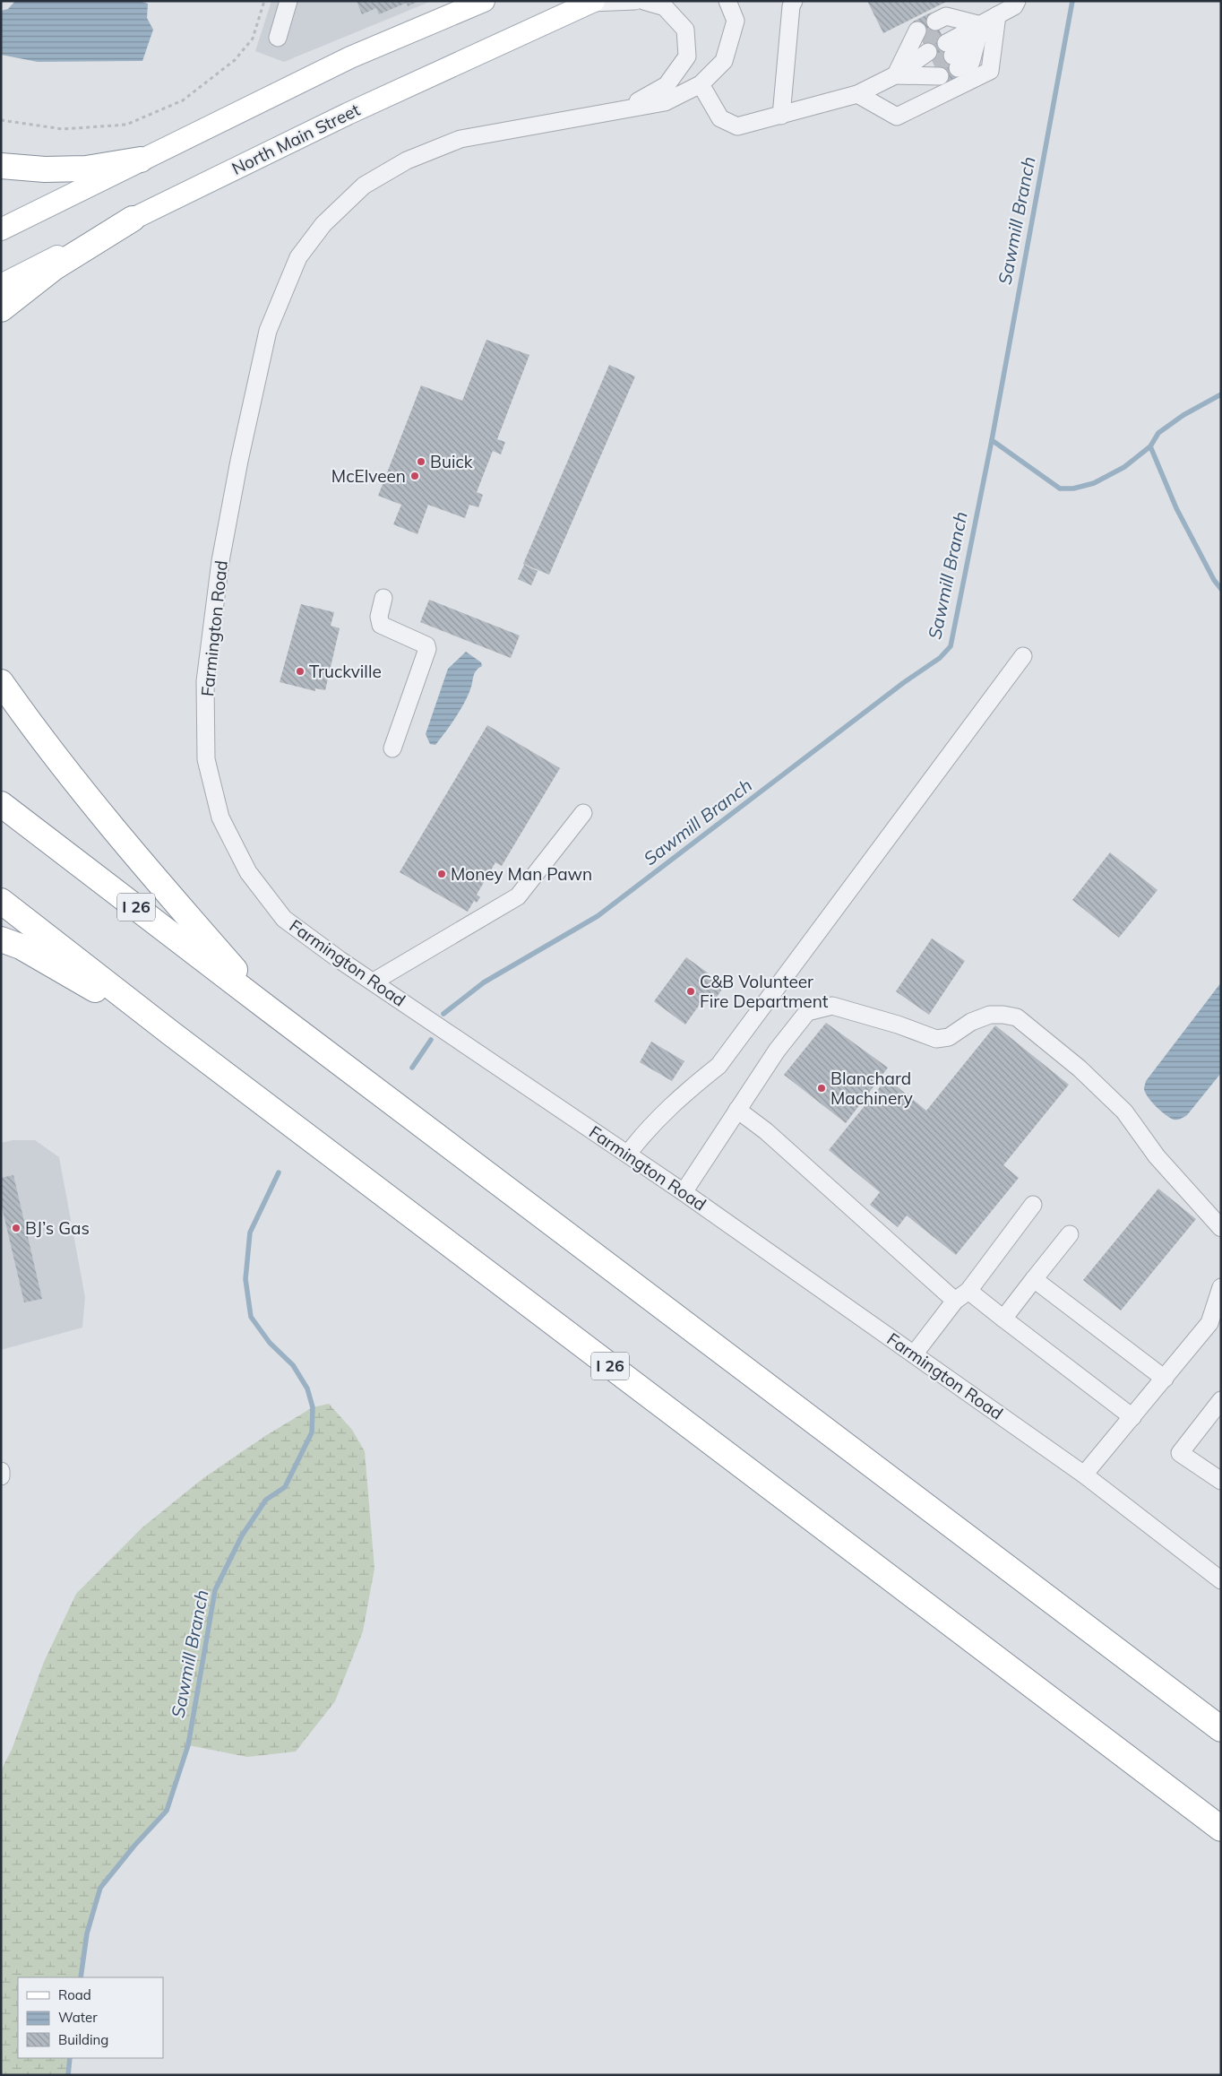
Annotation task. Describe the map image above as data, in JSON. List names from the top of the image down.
{
  "streets": {
    "highway": ["I 26"],
    "main road": ["North Main Street"],
    "street": ["Farmington Road"]
  },
  "water": ["Sawmill Branch"],
  "places": [
    "Buick",
    "McElveen",
    "Truckville",
    "Money Man Pawn",
    "C&B Volunteer Fire Department",
    "Blanchard Machinery",
    "BJ’s Gas"
  ],
  "legend": ["Road", "Water", "Building"]
}
